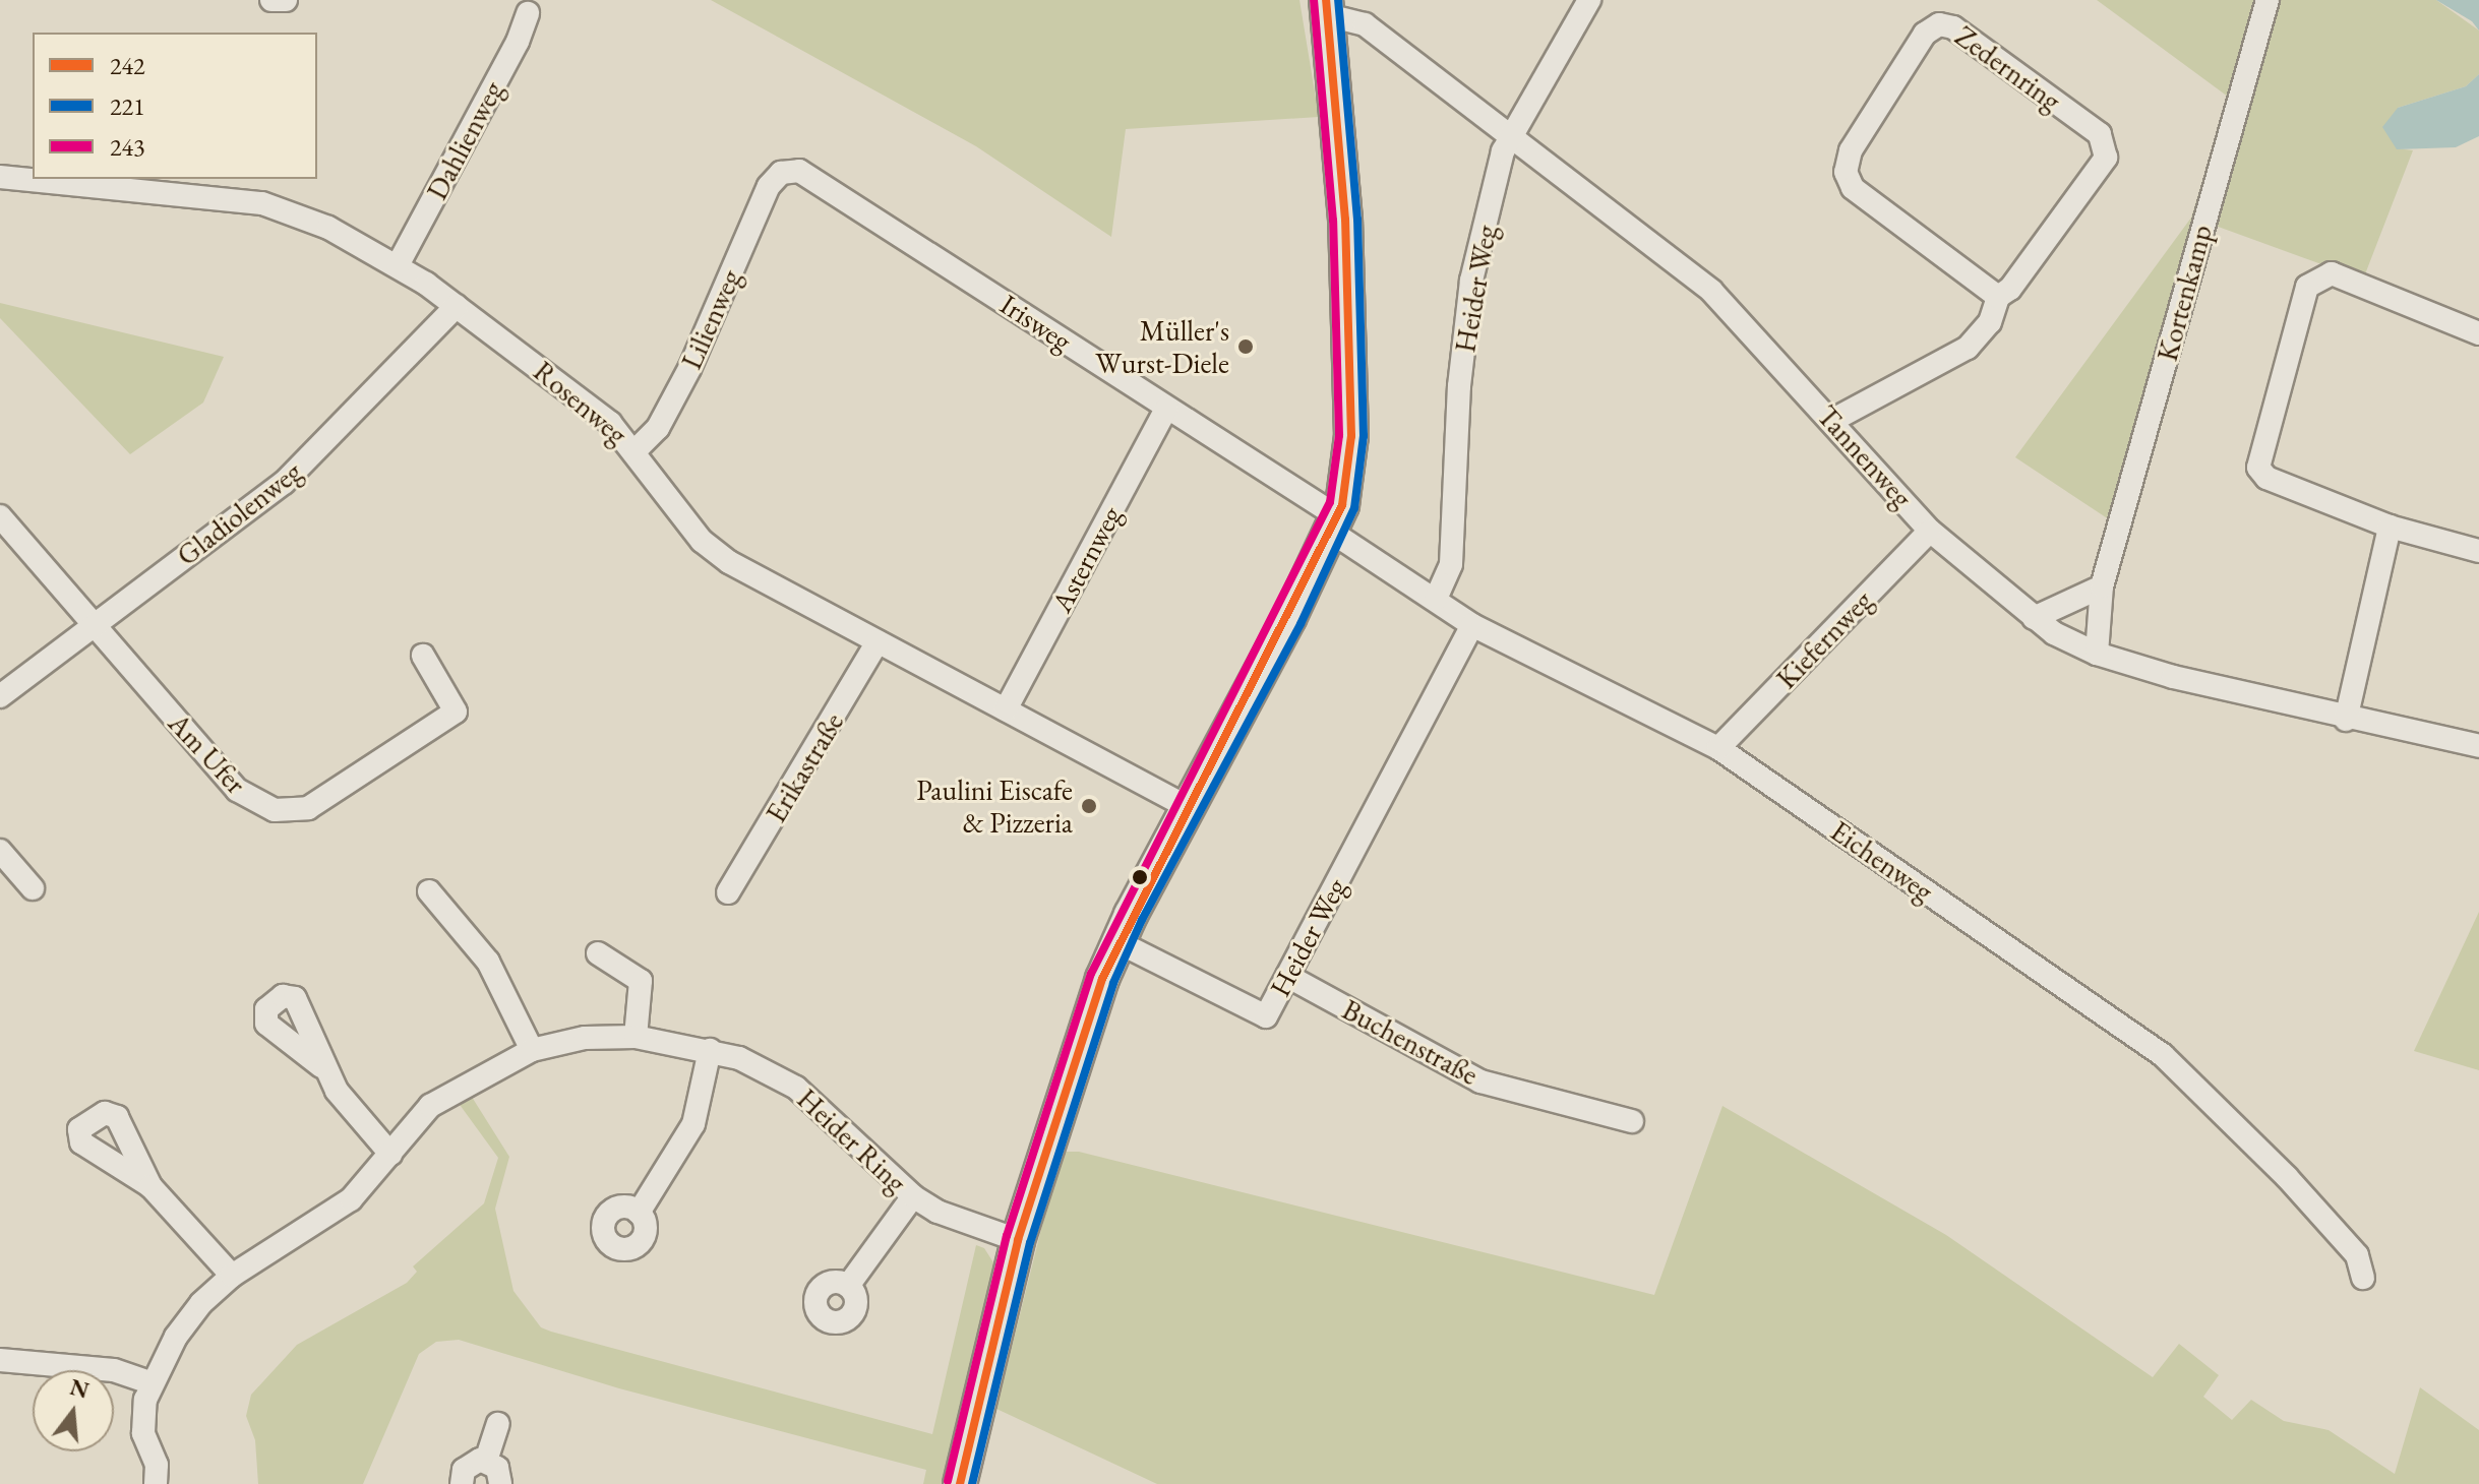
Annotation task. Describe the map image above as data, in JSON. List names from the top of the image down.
{
  "streets": {
    "street": [
      "Zedernring",
      "Dahlienweg",
      "Heider Weg",
      "Kortenkamp",
      "Lilienweg",
      "Irisweg",
      "Rosenweg",
      "Tannenweg",
      "Gladiolenweg",
      "Asternweg",
      "Kiefernweg",
      "Am Ufer",
      "Erikastraße",
      "Eichenweg",
      "Buchenstraße",
      "Heider Ring"
    ]
  },
  "crossings": [
    ["Zedernring", "Tannenweg"],
    ["Dahlienweg", "Rosenweg"],
    ["Heider Weg", "Tannenweg"],
    ["Heider Weg", "Eichenweg"],
    ["Heider Weg", "Buchenstraße"],
    ["Kortenkamp", "Tannenweg"],
    ["Lilienweg", "Irisweg"],
    ["Lilienweg", "Rosenweg"],
    ["Irisweg", "Asternweg"],
    ["Irisweg", "Eichenweg"],
    ["Rosenweg", "Gladiolenweg"],
    ["Rosenweg", "Asternweg"],
    ["Rosenweg", "Erikastraße"],
    ["Tannenweg", "Kiefernweg"],
    ["Gladiolenweg", "Am Ufer"],
    ["Kiefernweg", "Eichenweg"]
  ],
  "places": ["Müller's Wurst-Diele", "Paulini Eiscafe & Pizzeria"],
  "lines": ["transit line 242", "transit line 221", "transit line 243"],
  "legend": ["242", "221", "243"],
  "north": "top"
}
